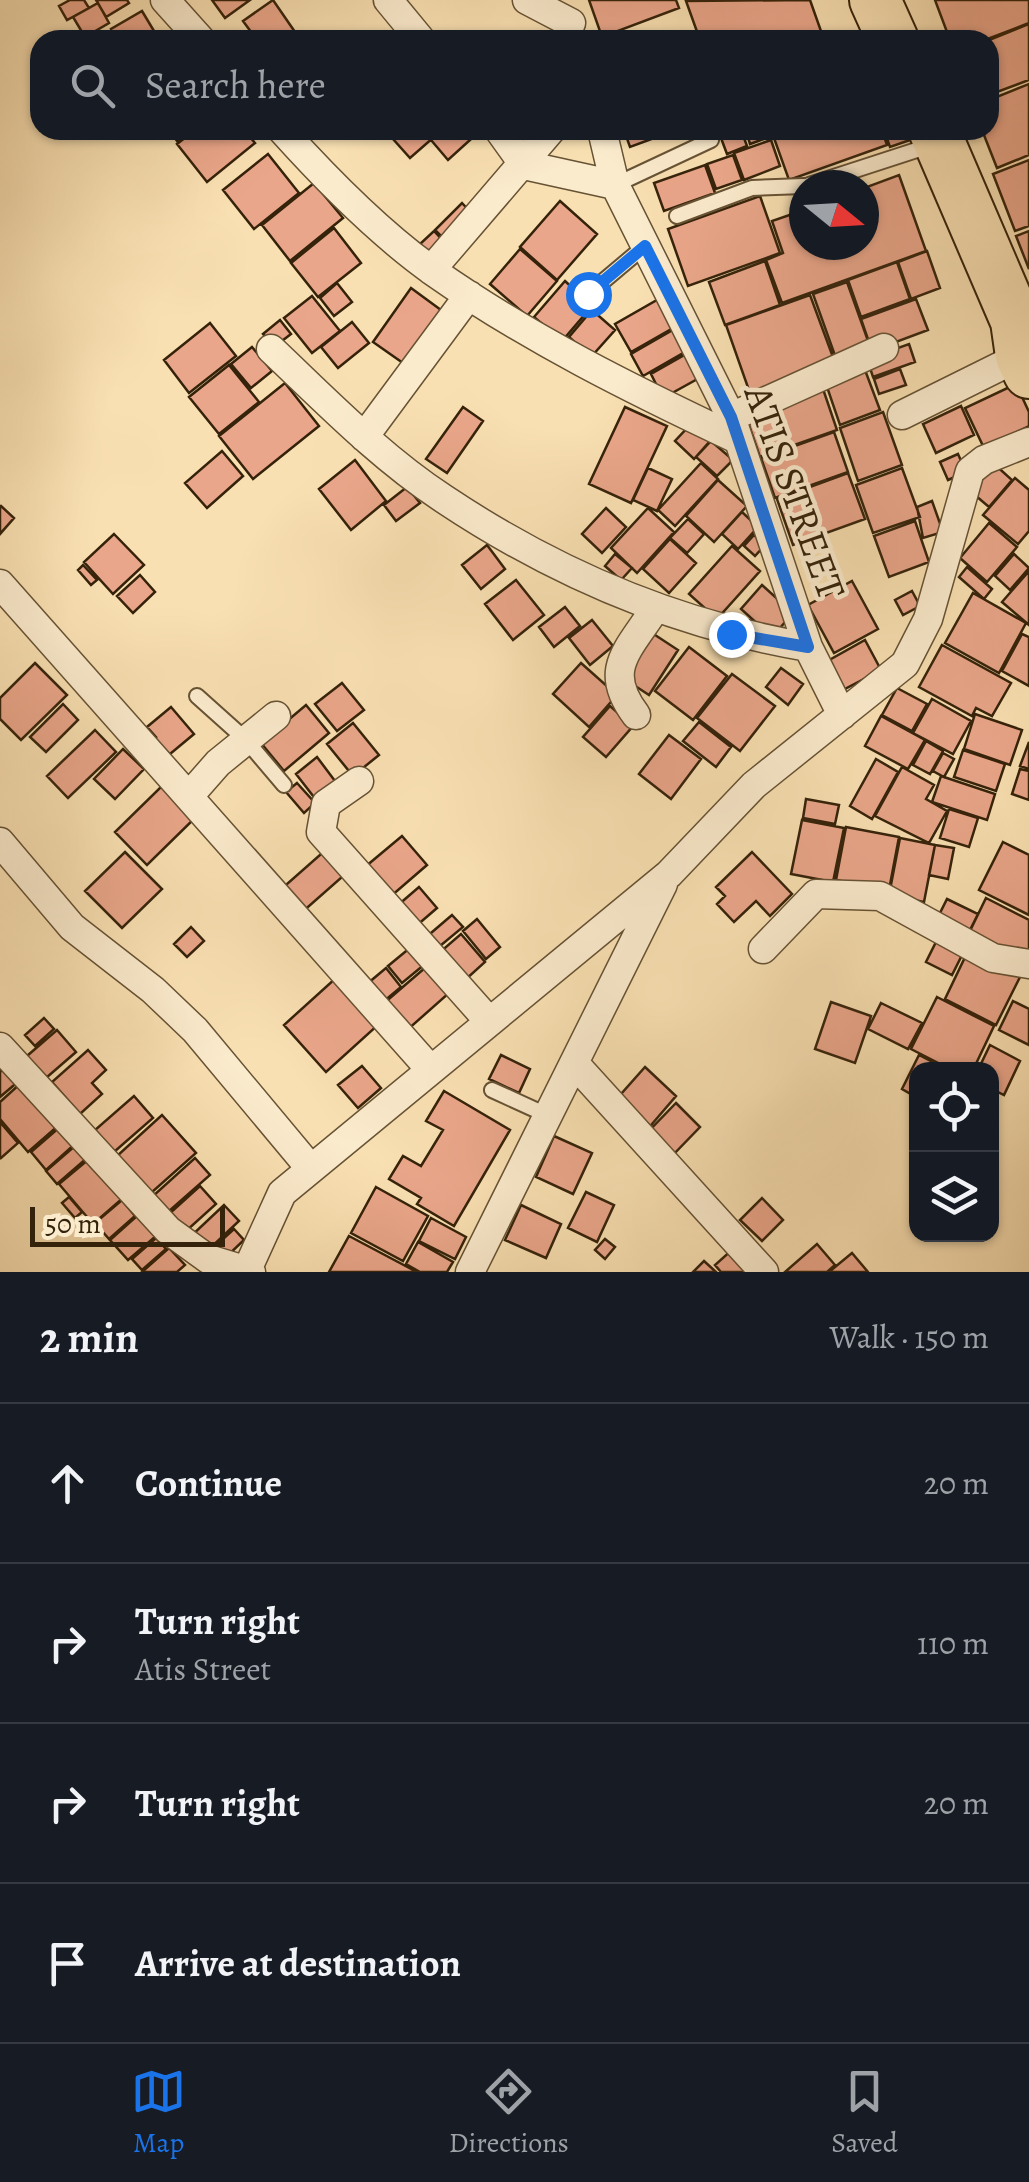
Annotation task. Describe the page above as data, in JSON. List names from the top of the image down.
{
  "streets": {
    "street": ["ATIS STREET"]
  },
  "scale_bar": "50 m",
  "north": "right",
  "page": {
    "search": "Search here",
    "scale": "50 m",
    "heading": ["2 min", "Walk · 150 m"],
    "list": [
      ["Continue", "20 m"],
      ["Turn right", "Atis Street", "110 m"],
      ["Turn right", "20 m"],
      "Arrive at destination"
    ],
    "nav": ["Map", "Directions", "Saved"]
  }
}
